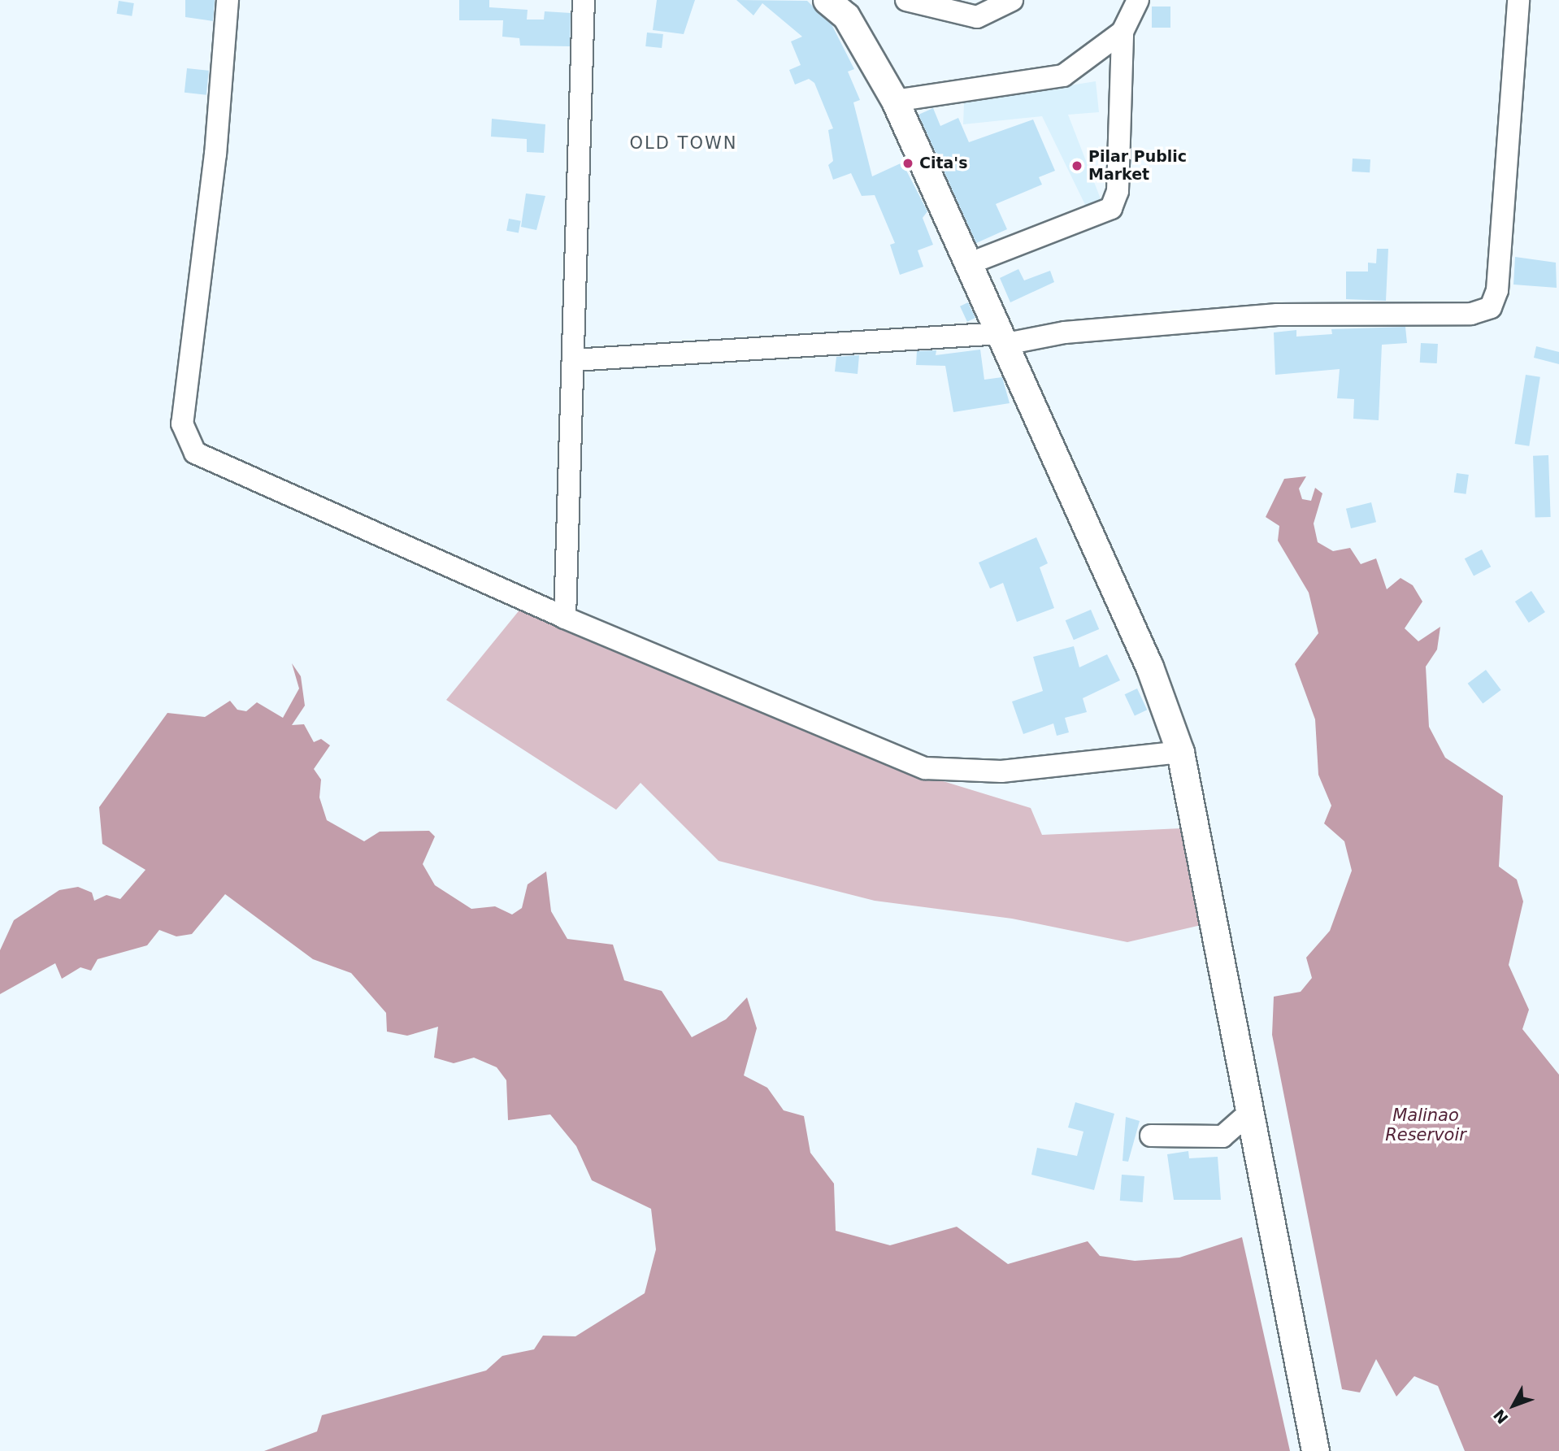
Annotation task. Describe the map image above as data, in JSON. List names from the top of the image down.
{
  "districts": ["OLD TOWN"],
  "water": ["Malinao Reservoir"],
  "places": ["Cita's", "Pilar Public Market"],
  "north": "bottom left"
}
